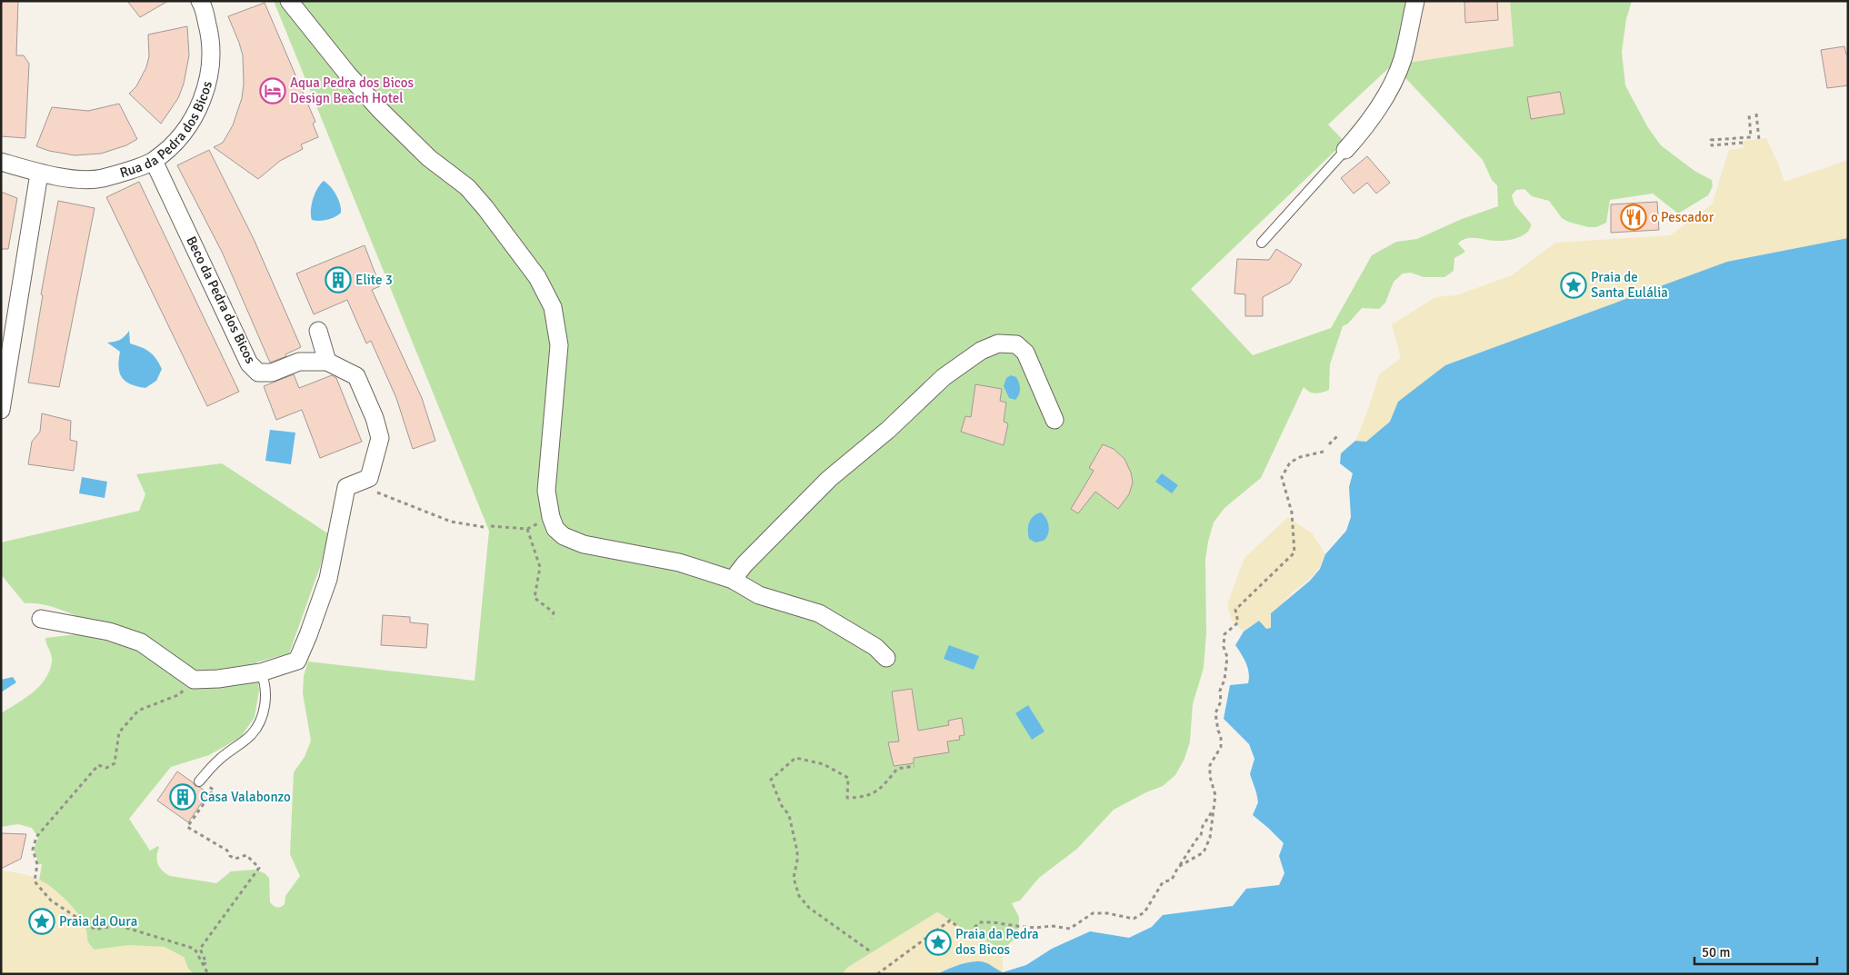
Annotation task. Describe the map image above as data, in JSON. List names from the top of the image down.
{
  "streets": {
    "street": ["Rua da Pedra dos Bicos", "Beco da Pedra dos Bicos"]
  },
  "crossings": [
    ["Rua da Pedra dos Bicos", "Beco da Pedra dos Bicos"]
  ],
  "places": {
    "hotel": ["Aqua Pedra dos Bicos Design Beach Hotel"],
    "restaurant": ["o Pescador"],
    "building": ["Elite 3", "Casa Valabonzo"],
    "place": ["Praia de Santa Eulália", "Praia da Oura", "Praia da Pedra dos Bicos"]
  },
  "scale_bar": "50 m"
}
